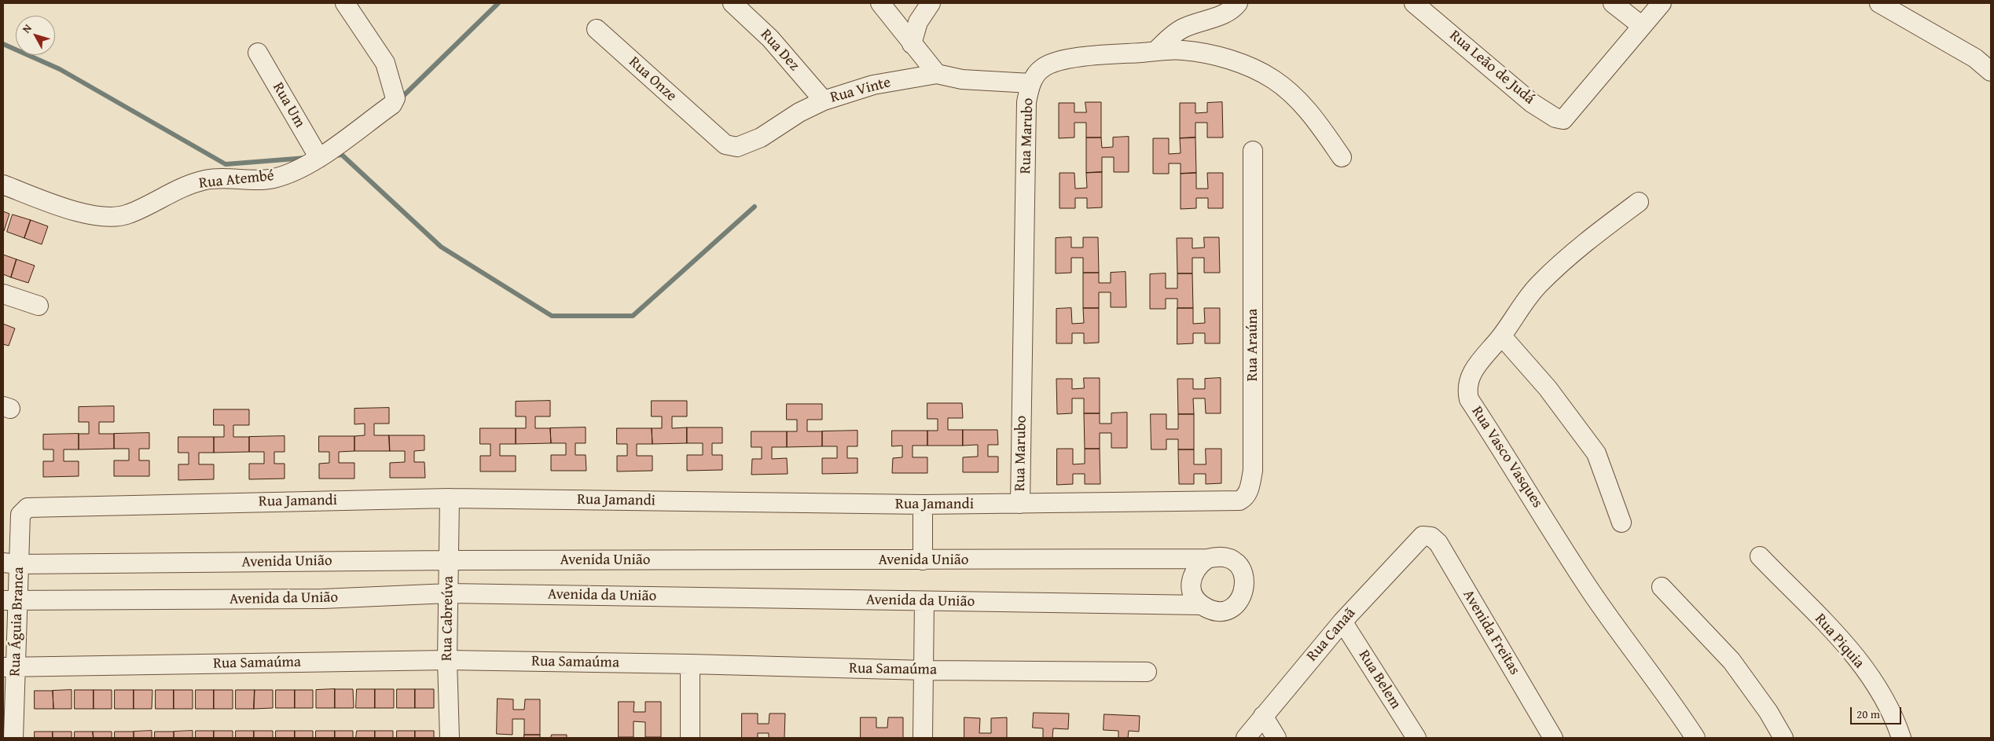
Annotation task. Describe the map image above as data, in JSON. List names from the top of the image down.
{
  "streets": {
    "street": [
      "Rua Dez",
      "Rua Leão de Judá",
      "Rua Onze",
      "Rua Vinte",
      "Rua Um",
      "Rua Marubo",
      "Rua Atembé",
      "Rua Araúna",
      "Rua Vasco Vasques",
      "Rua Jamandi",
      "Avenida União",
      "Avenida da União",
      "Rua Cabreúva",
      "Rua Águia Branca",
      "Avenida Freitas",
      "Rua Canaã",
      "Rua Piquia",
      "Rua Samaúma",
      "Rua Belem"
    ]
  },
  "crossings": [
    ["Rua Dez", "Rua Vinte"],
    ["Rua Onze", "Rua Vinte"],
    ["Rua Vinte", "Rua Marubo"],
    ["Rua Um", "Rua Atembé"],
    ["Rua Marubo", "Rua Jamandi"],
    ["Rua Araúna", "Rua Jamandi"],
    ["Rua Jamandi", "Rua Cabreúva"],
    ["Rua Jamandi", "Rua Águia Branca"],
    ["Avenida União", "Avenida da União"],
    ["Avenida União", "Rua Cabreúva"],
    ["Avenida União", "Rua Águia Branca"],
    ["Avenida da União", "Rua Cabreúva"],
    ["Avenida da União", "Rua Águia Branca"],
    ["Rua Cabreúva", "Rua Samaúma"],
    ["Rua Águia Branca", "Rua Samaúma"],
    ["Avenida Freitas", "Rua Canaã"],
    ["Rua Canaã", "Rua Belem"]
  ],
  "scale_bar": "20 m",
  "north": "top left"
}
